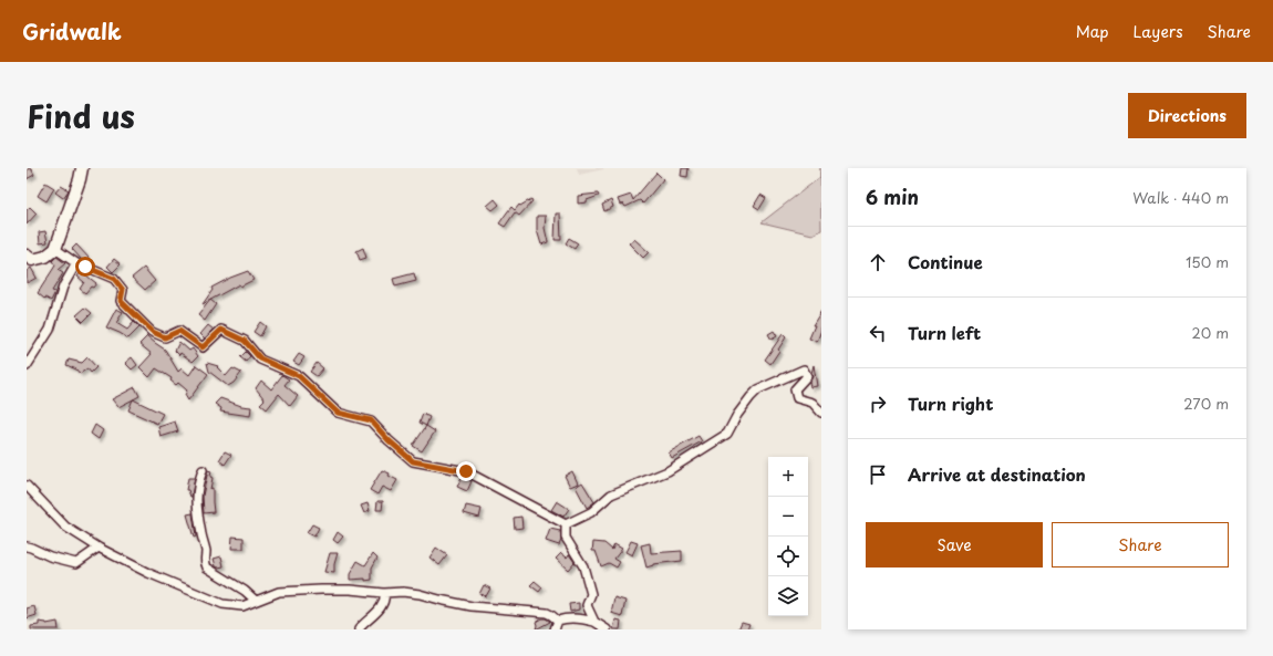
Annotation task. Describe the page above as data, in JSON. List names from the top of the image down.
{
  "page": {
    "header": "Gridwalk",
    "nav": ["Map", "Layers", "Share"],
    "title": "Find us",
    "buttons": [
      "Directions",
      ["Save", "Share"]
    ],
    "heading": ["6 min", "Walk · 440 m"],
    "list": [
      ["Continue", "150 m"],
      ["Turn left", "20 m"],
      ["Turn right", "270 m"],
      "Arrive at destination"
    ],
    "map_buttons": ["+", "−"]
  }
}
